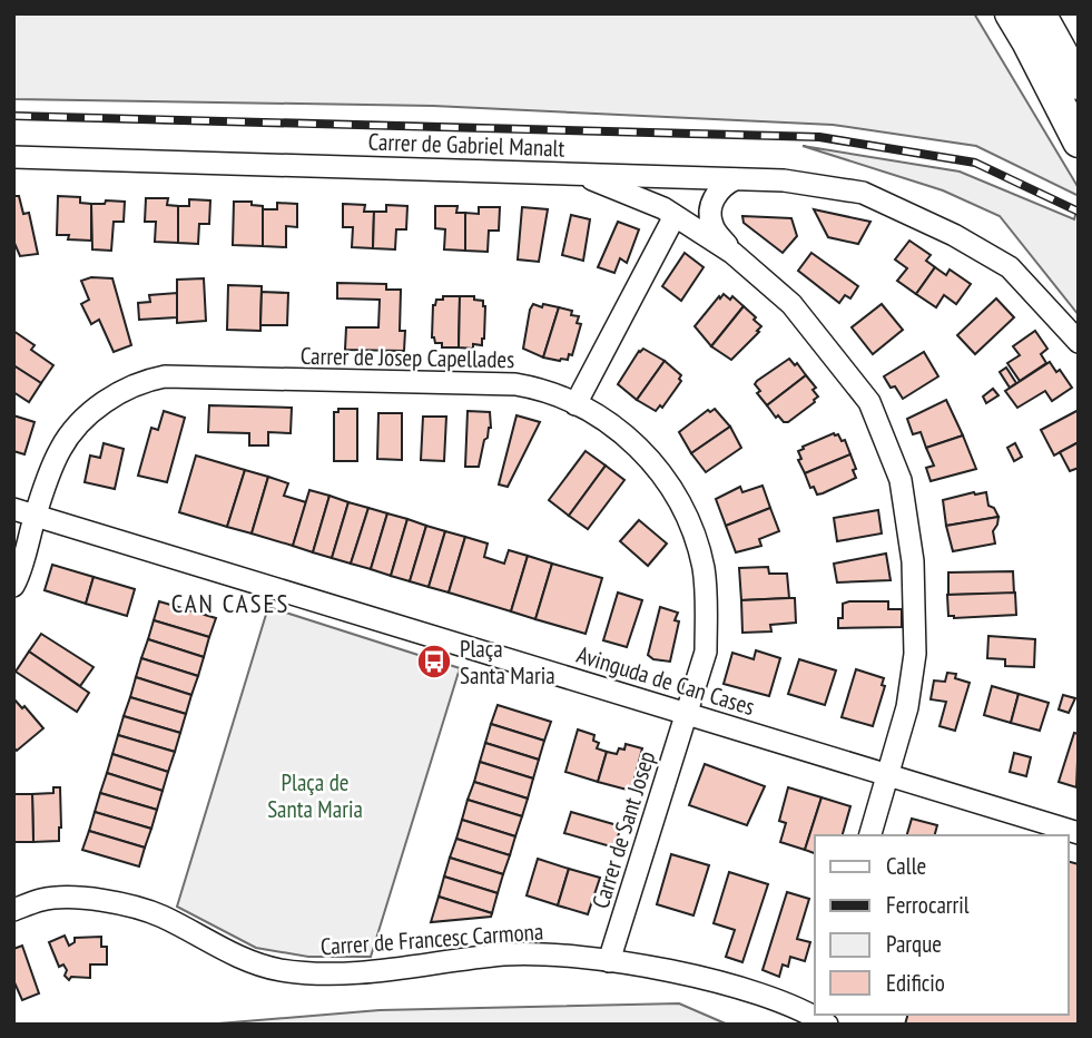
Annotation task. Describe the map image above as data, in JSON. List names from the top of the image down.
{
  "streets": {
    "street": [
      "Carrer de Gabriel Manalt",
      "Carrer de Josep Capellades",
      "Avinguda de Can Cases",
      "Carrer de Sant Josep",
      "Carrer de Francesc Carmona"
    ]
  },
  "crossings": [
    ["Carrer de Gabriel Manalt", "Avinguda de Can Cases"],
    ["Carrer de Josep Capellades", "Avinguda de Can Cases"],
    ["Carrer de Josep Capellades", "Carrer de Sant Josep"],
    ["Avinguda de Can Cases", "Carrer de Sant Josep"],
    ["Carrer de Sant Josep", "Carrer de Francesc Carmona"]
  ],
  "districts": ["CAN CASES"],
  "parks": ["Plaça de Santa Maria"],
  "places": {
    "bus stop": ["Plaça Santa Maria"]
  },
  "legend": [
    "Calle",
    "Ferrocarril",
    "Parque",
    "Edificio"
  ]
}
